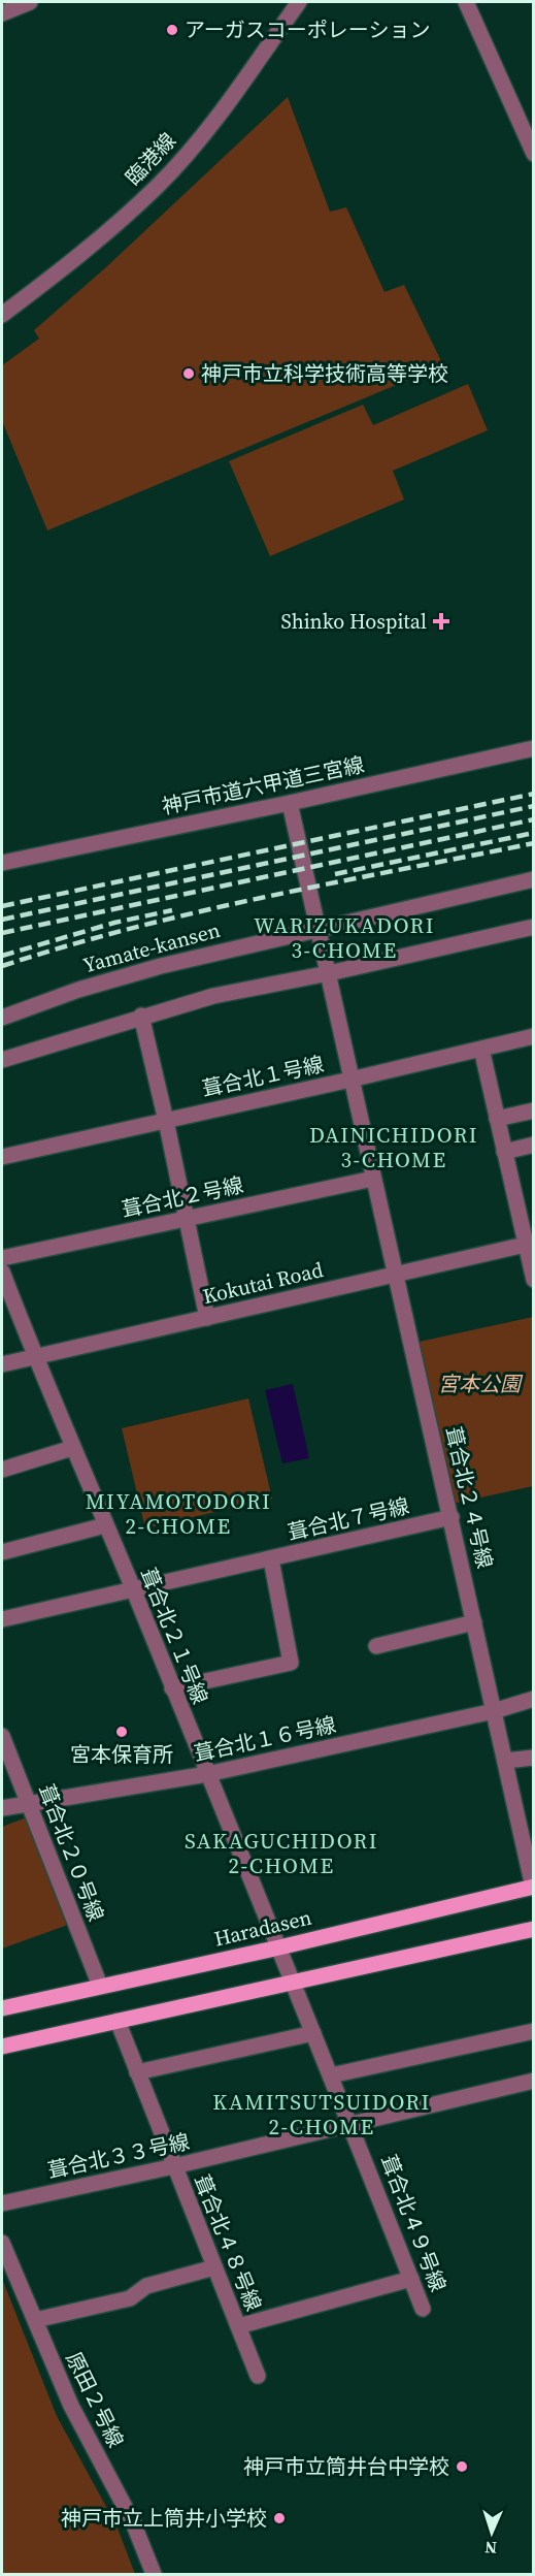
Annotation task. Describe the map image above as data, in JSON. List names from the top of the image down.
{
  "streets": {
    "main road": ["Haradasen"],
    "street": [
      "臨港線",
      "神戸市道六甲道三宮線",
      "Yamate-kansen",
      "葺合北１号線",
      "葺合北２号線",
      "Kokutai Road",
      "葺合北２４号線",
      "葺合北７号線",
      "葺合北２１号線",
      "葺合北１６号線",
      "葺合北２０号線",
      "葺合北３３号線",
      "葺合北４９号線",
      "葺合北４８号線",
      "原田２号線"
    ]
  },
  "crossings": [
    ["神戸市道六甲道三宮線", "葺合北２４号線"],
    ["Yamate-kansen", "葺合北２４号線"],
    ["葺合北１号線", "葺合北２４号線"],
    ["葺合北２号線", "葺合北２４号線"],
    ["Kokutai Road", "葺合北２４号線"],
    ["Kokutai Road", "葺合北２１号線"],
    ["葺合北２４号線", "葺合北７号線"],
    ["葺合北２４号線", "葺合北１６号線"],
    ["葺合北２４号線", "Haradasen"],
    ["葺合北７号線", "葺合北２１号線"],
    ["葺合北２１号線", "葺合北１６号線"],
    ["葺合北２１号線", "Haradasen"],
    ["葺合北２１号線", "葺合北４９号線"],
    ["葺合北１６号線", "葺合北２０号線"],
    ["葺合北２０号線", "Haradasen"],
    ["葺合北３３号線", "葺合北４９号線"],
    ["葺合北３３号線", "葺合北４８号線"]
  ],
  "districts": [
    "WARIZUKADORI 3-CHOME",
    "DAINICHIDORI 3-CHOME",
    "MIYAMOTODORI 2-CHOME",
    "SAKAGUCHIDORI 2-CHOME",
    "KAMITSUTSUIDORI 2-CHOME"
  ],
  "parks": ["宮本公園"],
  "places": {
    "other": [
      "アーガスコーポレーション",
      "神戸市立科学技術高等学校",
      "宮本保育所",
      "神戸市立筒井台中学校",
      "神戸市立上筒井小学校"
    ],
    "health": ["Shinko Hospital"]
  },
  "north": "bottom"
}
